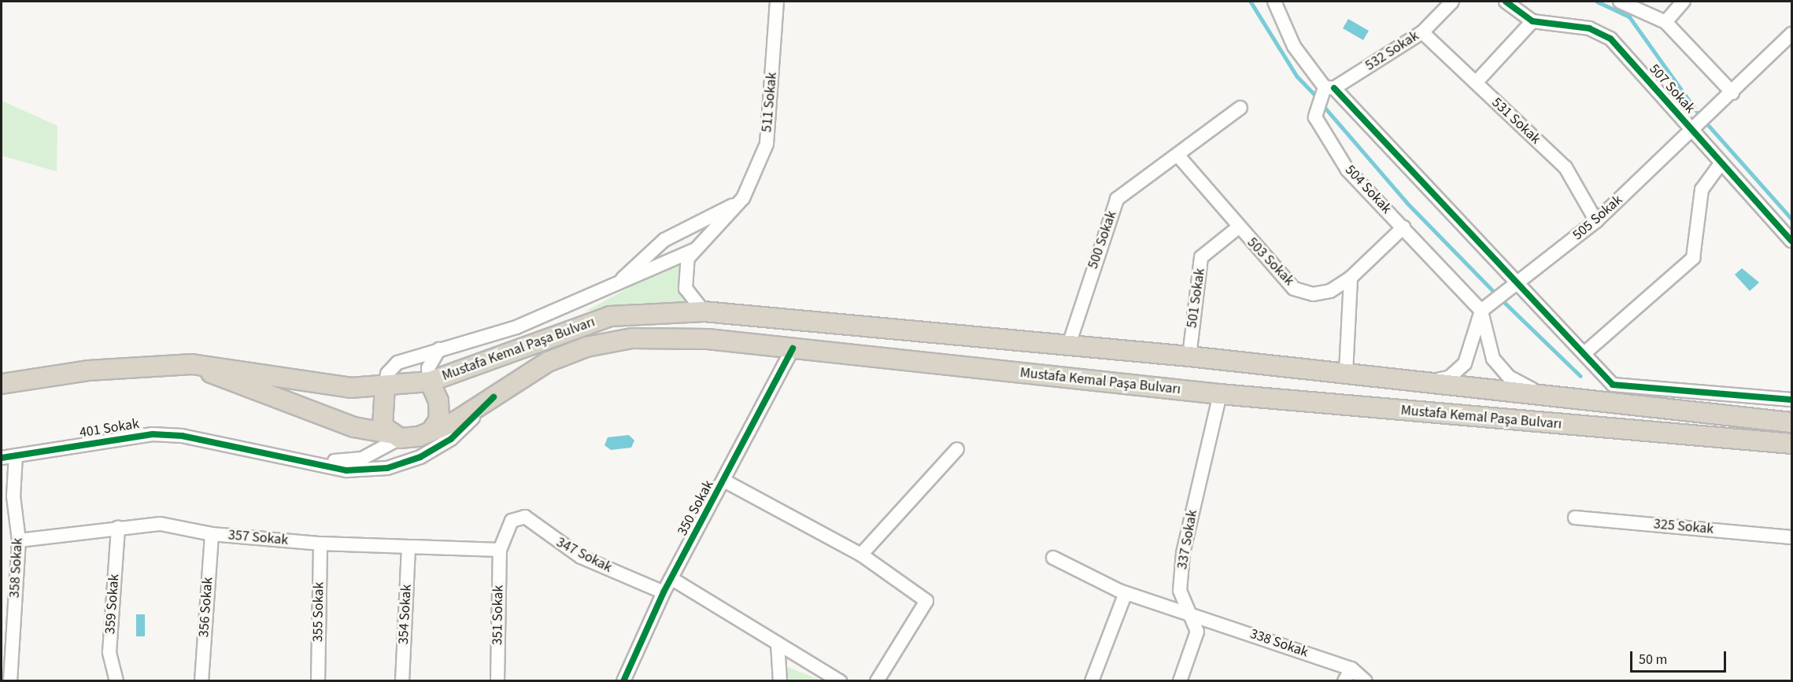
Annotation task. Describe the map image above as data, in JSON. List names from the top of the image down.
{
  "streets": {
    "highway": ["Mustafa Kemal Paşa Bulvarı"],
    "street": [
      "532 Sokak",
      "507 Sokak",
      "511 Sokak",
      "531 Sokak",
      "504 Sokak",
      "505 Sokak",
      "500 Sokak",
      "503 Sokak",
      "501 Sokak",
      "401 Sokak",
      "350 Sokak",
      "325 Sokak",
      "357 Sokak",
      "337 Sokak",
      "347 Sokak",
      "358 Sokak",
      "359 Sokak",
      "356 Sokak",
      "355 Sokak",
      "354 Sokak",
      "351 Sokak",
      "338 Sokak"
    ]
  },
  "crossings": [
    ["532 Sokak", "531 Sokak"],
    ["532 Sokak", "504 Sokak"],
    ["507 Sokak", "505 Sokak"],
    ["511 Sokak", "Mustafa Kemal Paşa Bulvarı"],
    ["531 Sokak", "505 Sokak"],
    ["504 Sokak", "505 Sokak"],
    ["504 Sokak", "503 Sokak"],
    ["500 Sokak", "503 Sokak"],
    ["500 Sokak", "Mustafa Kemal Paşa Bulvarı"],
    ["503 Sokak", "501 Sokak"],
    ["501 Sokak", "Mustafa Kemal Paşa Bulvarı"],
    ["Mustafa Kemal Paşa Bulvarı", "350 Sokak"],
    ["Mustafa Kemal Paşa Bulvarı", "337 Sokak"],
    ["401 Sokak", "358 Sokak"],
    ["350 Sokak", "347 Sokak"],
    ["357 Sokak", "347 Sokak"],
    ["357 Sokak", "358 Sokak"],
    ["357 Sokak", "359 Sokak"],
    ["357 Sokak", "356 Sokak"],
    ["357 Sokak", "355 Sokak"],
    ["357 Sokak", "354 Sokak"],
    ["357 Sokak", "351 Sokak"],
    ["337 Sokak", "338 Sokak"],
    ["347 Sokak", "351 Sokak"]
  ],
  "scale_bar": "50 m"
}
